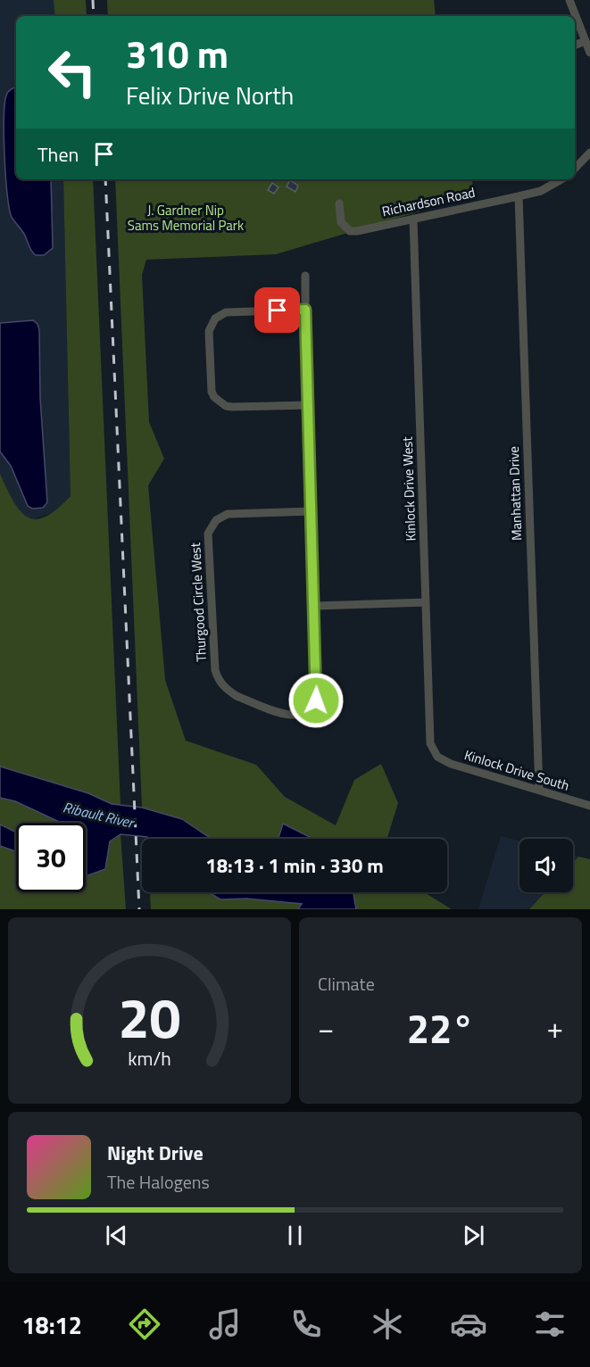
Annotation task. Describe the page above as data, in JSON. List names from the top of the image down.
{
  "streets": {
    "street": [
      "Richardson Road",
      "Kinlock Drive West",
      "Manhattan Drive",
      "Thurgood Circle West",
      "Kinlock Drive South"
    ]
  },
  "crossings": [
    ["Richardson Road", "Kinlock Drive West"],
    ["Richardson Road", "Manhattan Drive"],
    ["Kinlock Drive West", "Kinlock Drive South"],
    ["Manhattan Drive", "Kinlock Drive South"]
  ],
  "water": ["Ribault River"],
  "parks": ["J. Gardner Nip Sams Memorial Park"],
  "page": {
    "turn": ["310 m", "Felix Drive North"],
    "then": "Then",
    "limit": "30",
    "trip": "18:13 · 1 min · 330 m",
    "tile": "Climate",
    "heat": ["−", "22°", "+"],
    "song": ["Night Drive", "The Halogens"],
    "tabs": "18:12",
    "gauge": ["20", "km/h"]
  }
}
